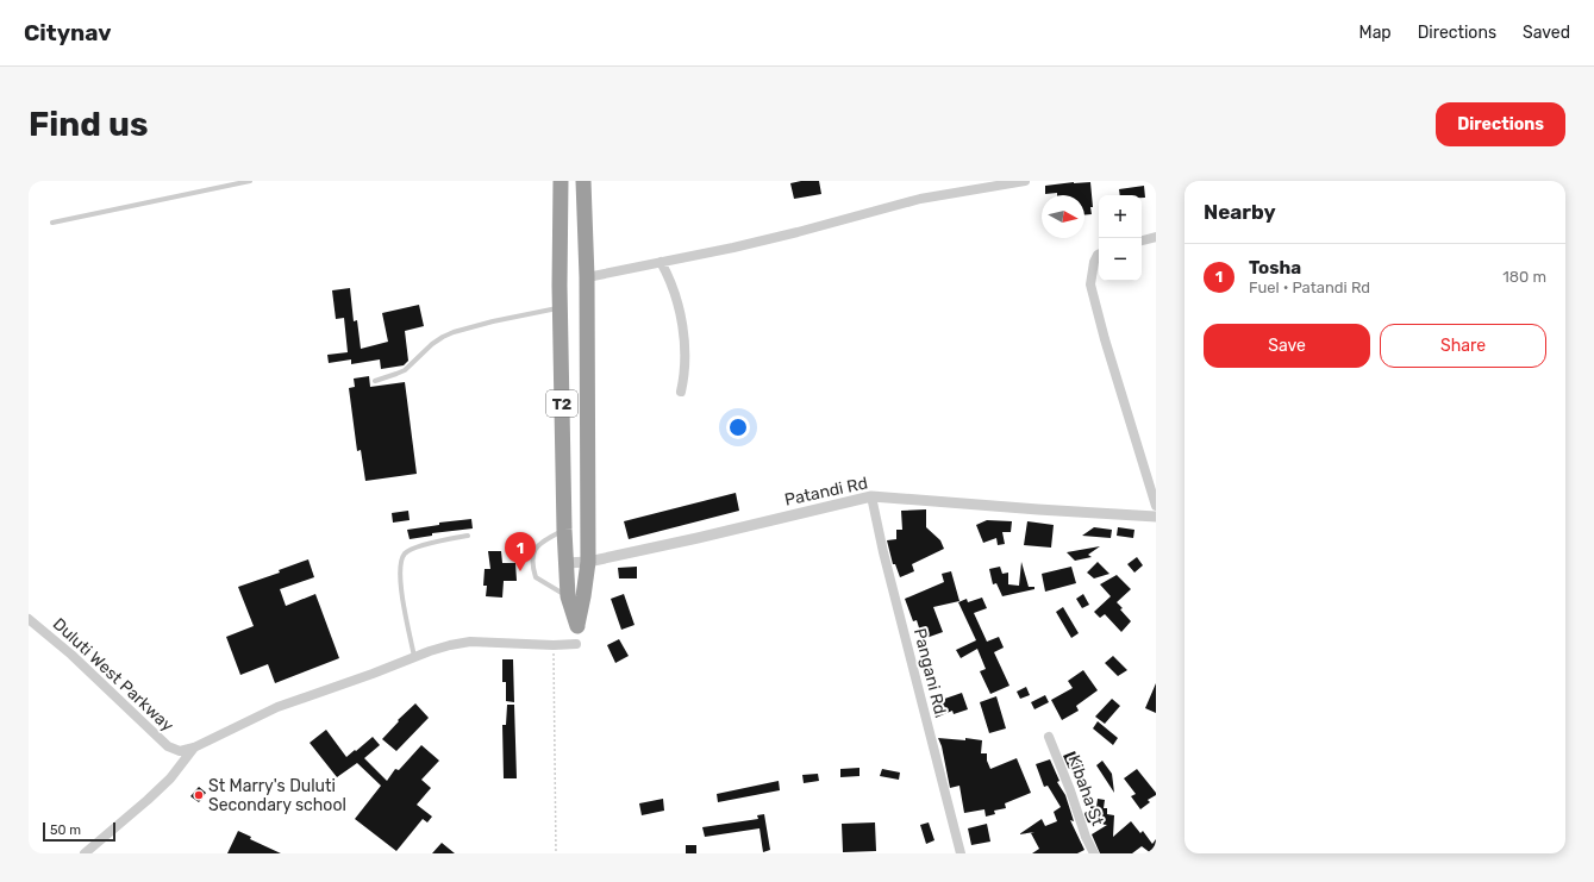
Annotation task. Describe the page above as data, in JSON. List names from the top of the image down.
{
  "streets": {
    "highway": ["T2"],
    "street": [
      "Patandi Rd",
      "Pangani Rd",
      "Duluti West Parkway",
      "Kibaha St"
    ]
  },
  "crossings": [
    ["T2", "Patandi Rd"],
    ["Patandi Rd", "Pangani Rd"]
  ],
  "places": ["St Marry's Duluti Secondary school"],
  "scale_bar": "50 m",
  "north": "right",
  "page": {
    "header": "Citynav",
    "nav": ["Map", "Directions", "Saved"],
    "buttons": [
      "Directions",
      ["Save", "Share"]
    ],
    "title": "Find us",
    "heading": "Nearby",
    "map_buttons": ["+", "−"],
    "list": [
      {
        "mark": "1",
        "name": "Tosha",
        "note": "Fuel · Patandi Rd",
        "value": "180 m"
      }
    ],
    "pins": "1",
    "scale": "50 m"
  }
}
